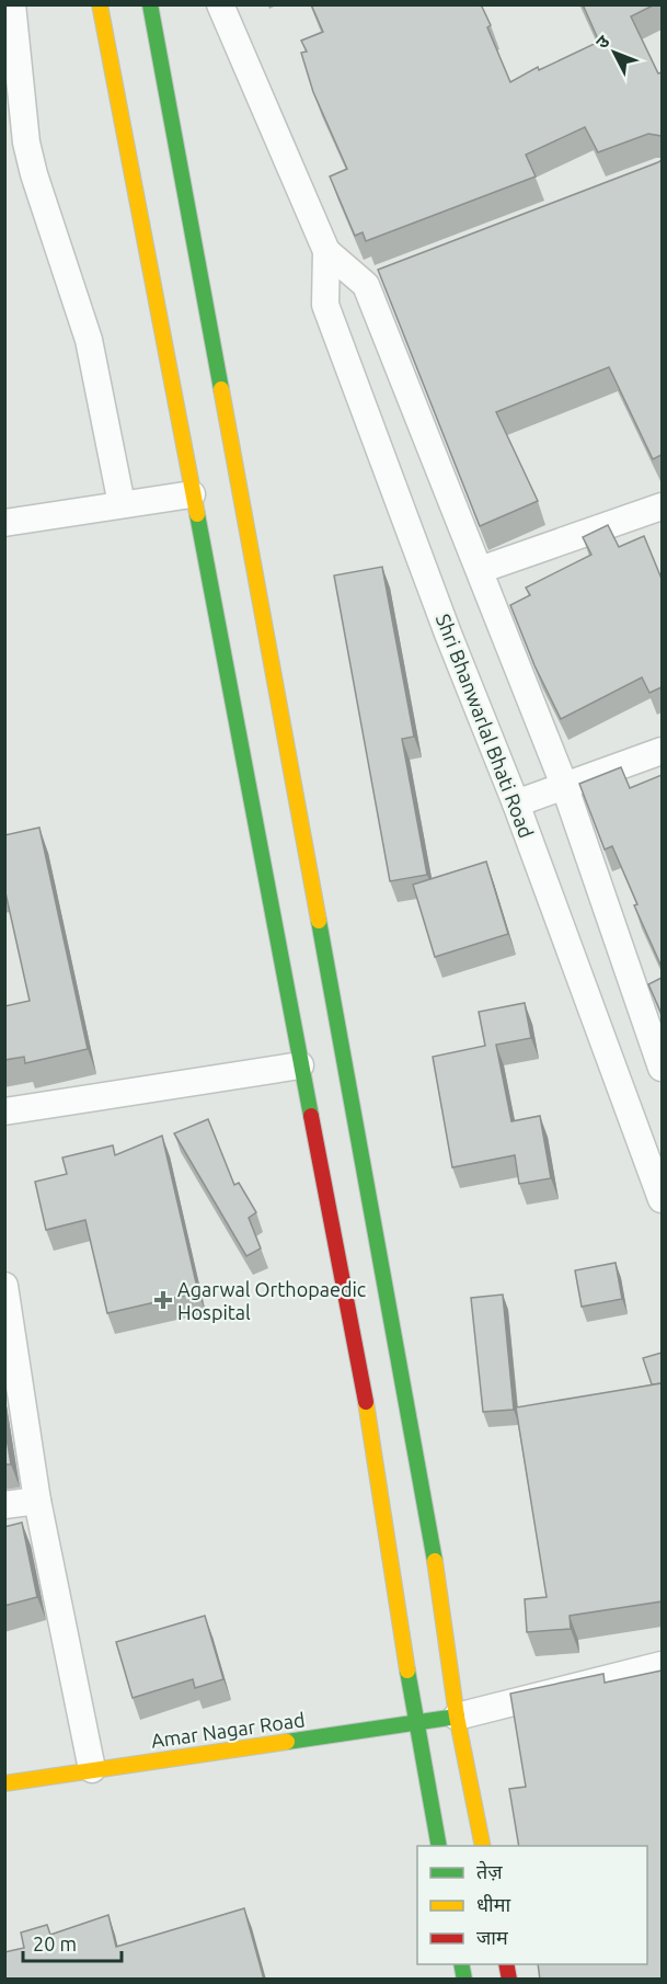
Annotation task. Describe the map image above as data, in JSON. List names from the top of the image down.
{
  "streets": {
    "main road": ["Amar Nagar Road"],
    "street": ["Shri Bhanwarlal Bhati Road"]
  },
  "places": {
    "health": ["Agarwal Orthopaedic Hospital"]
  },
  "legend": ["तेज़", "धीमा", "जाम"],
  "scale_bar": "20 m",
  "north": "top left"
}
